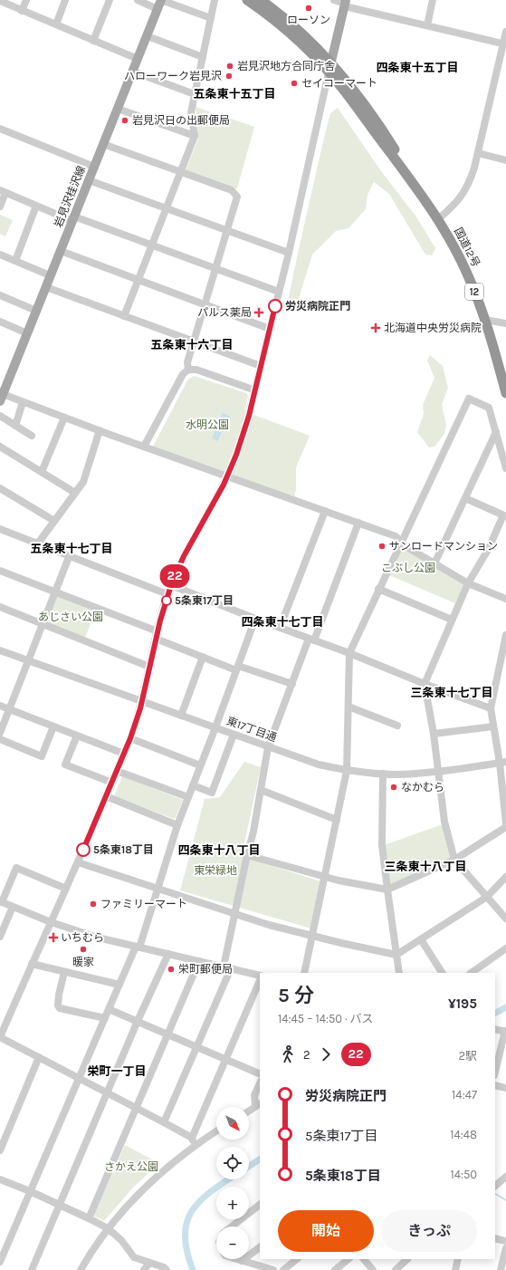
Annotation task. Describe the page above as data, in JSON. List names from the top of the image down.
{
  "streets": {
    "highway": ["国道12号", "12"],
    "main road": ["岩見沢桂沢線"],
    "street": ["東17丁目通"]
  },
  "crossings": [
    ["国道12号", "12"]
  ],
  "districts": [
    "四条東十五丁目",
    "五条東十五丁目",
    "五条東十六丁目",
    "五条東十七丁目",
    "四条東十七丁目",
    "三条東十七丁目",
    "四条東十八丁目",
    "三条東十八丁目",
    "栄町一丁目"
  ],
  "parks": [
    "水明公園",
    "こぶし公園",
    "あじさい公園",
    "東栄緑地",
    "さかえ公園"
  ],
  "places": {
    "other": [
      "ローソン",
      "岩見沢地方合同庁舎",
      "ハローワーク岩見沢",
      "セイコーマート",
      "岩見沢日の出郵便局",
      "労災病院正門",
      "サンロードマンション",
      "5条東17丁目",
      "なかむら",
      "5条東18丁目",
      "ファミリーマート",
      "暖家",
      "栄町郵便局"
    ],
    "health": ["パルス薬局", "北海道中央労災病院", "いちむら"]
  },
  "lines": ["bus line 22"],
  "north": "bottom right",
  "page": {
    "on_map": "22",
    "heading": ["5 分", "14:45 – 14:50 · バス", "¥195"],
    "legs": ["2", "22", "2駅"],
    "list": [
      {
        "name": "労災病院正門",
        "value": "14:47"
      },
      {
        "name": "5条東17丁目",
        "value": "14:48"
      },
      {
        "name": "5条東18丁目",
        "value": "14:50"
      }
    ],
    "map_buttons": ["+", "−"],
    "buttons": ["開始", "きっぷ"]
  }
}
